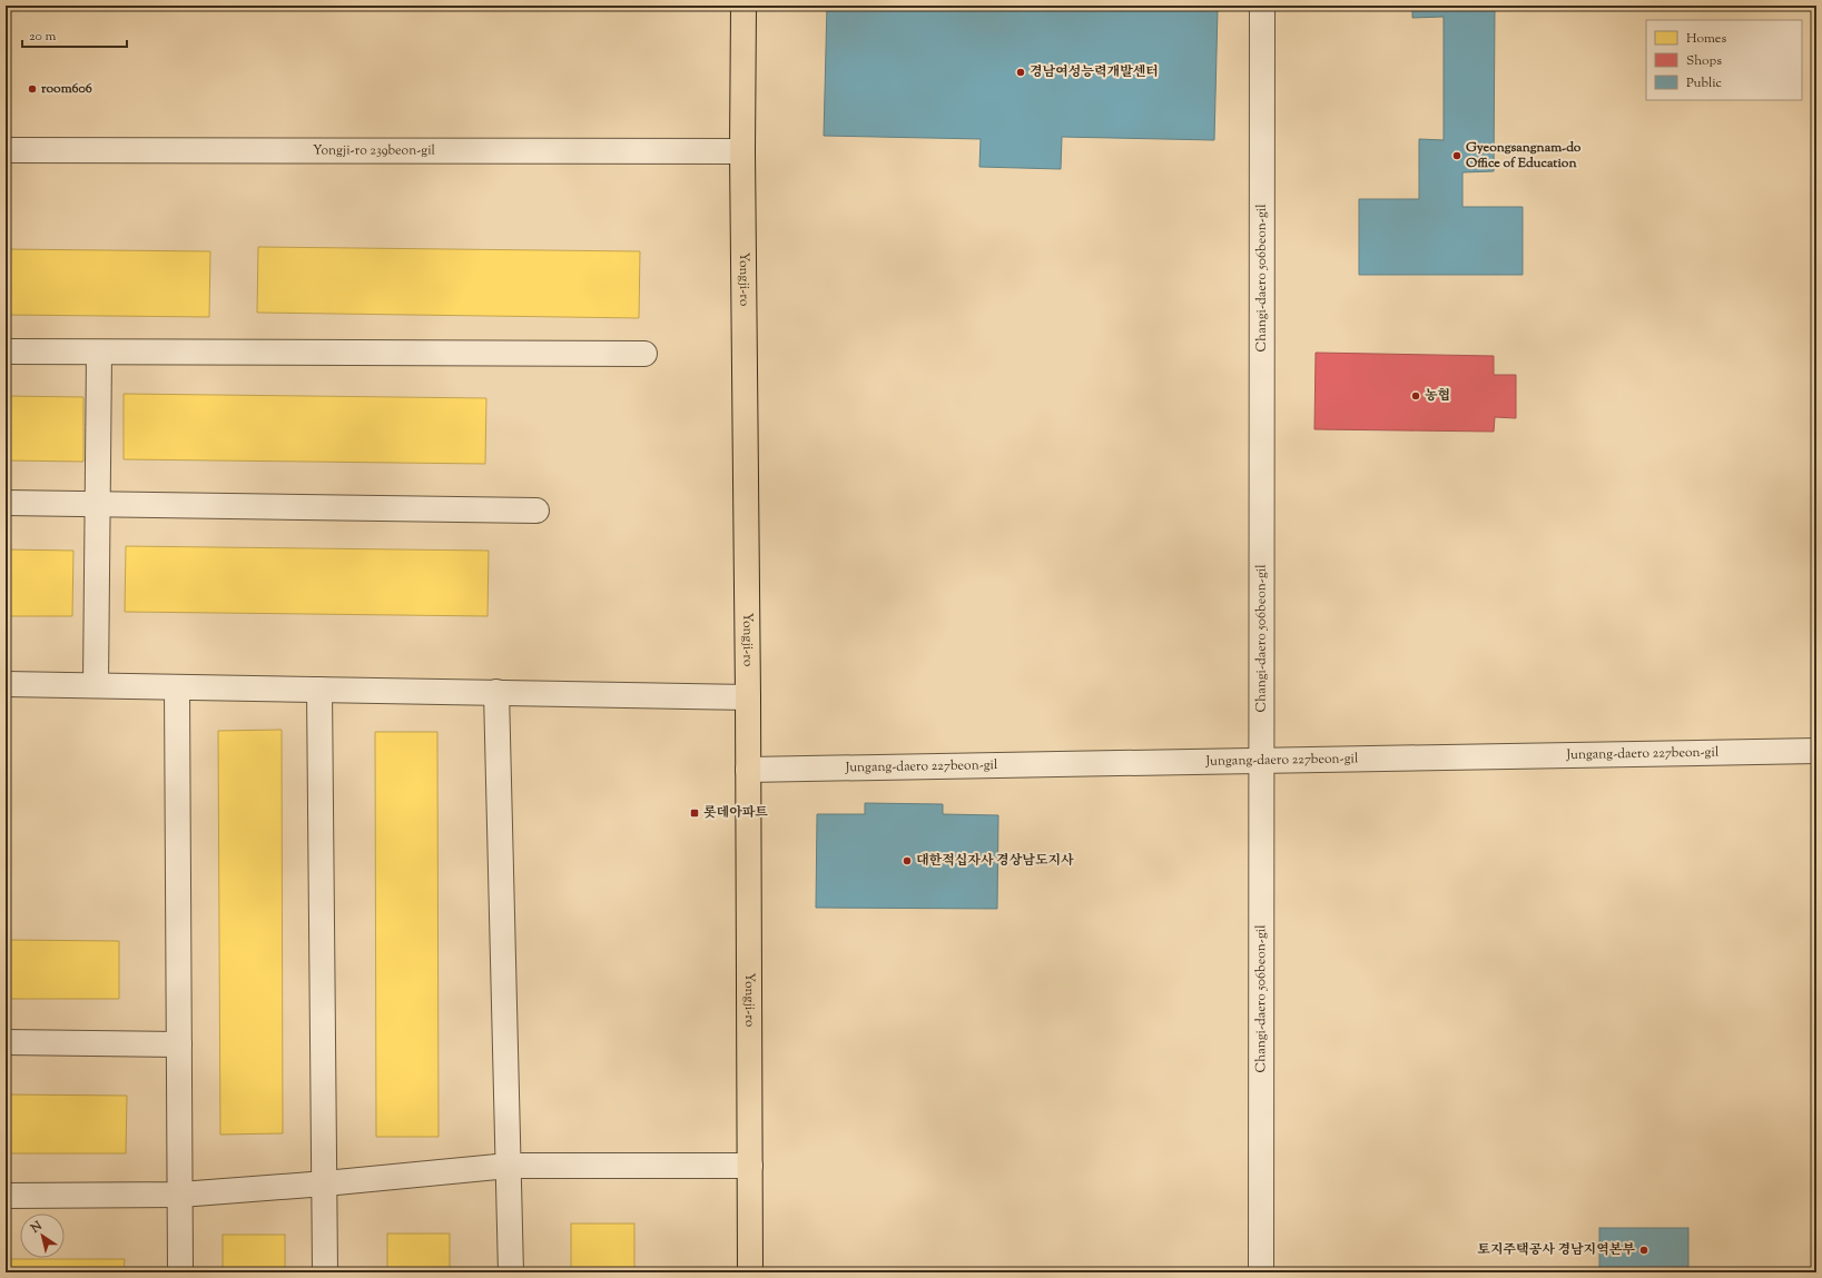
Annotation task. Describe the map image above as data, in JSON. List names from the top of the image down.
{
  "streets": {
    "main road": ["Yongji-ro"],
    "street": ["Yongji-ro 239beon-gil", "Changi-daero 506beon-gil", "Jungang-daero 227beon-gil"]
  },
  "crossings": [
    ["Yongji-ro 239beon-gil", "Yongji-ro"],
    ["Yongji-ro", "Jungang-daero 227beon-gil"],
    ["Changi-daero 506beon-gil", "Jungang-daero 227beon-gil"]
  ],
  "places": {
    "other": [
      "경남여성능력개발센터",
      "room606",
      "Gyeongsangnam-do Office of Education",
      "농협",
      "대한적십자사 경상남도지사",
      "토지주택공사 경남지역본부"
    ],
    "transit": ["롯데아파트"]
  },
  "legend": ["Homes", "Shops", "Public"],
  "scale_bar": "20 m",
  "north": "top left"
}
